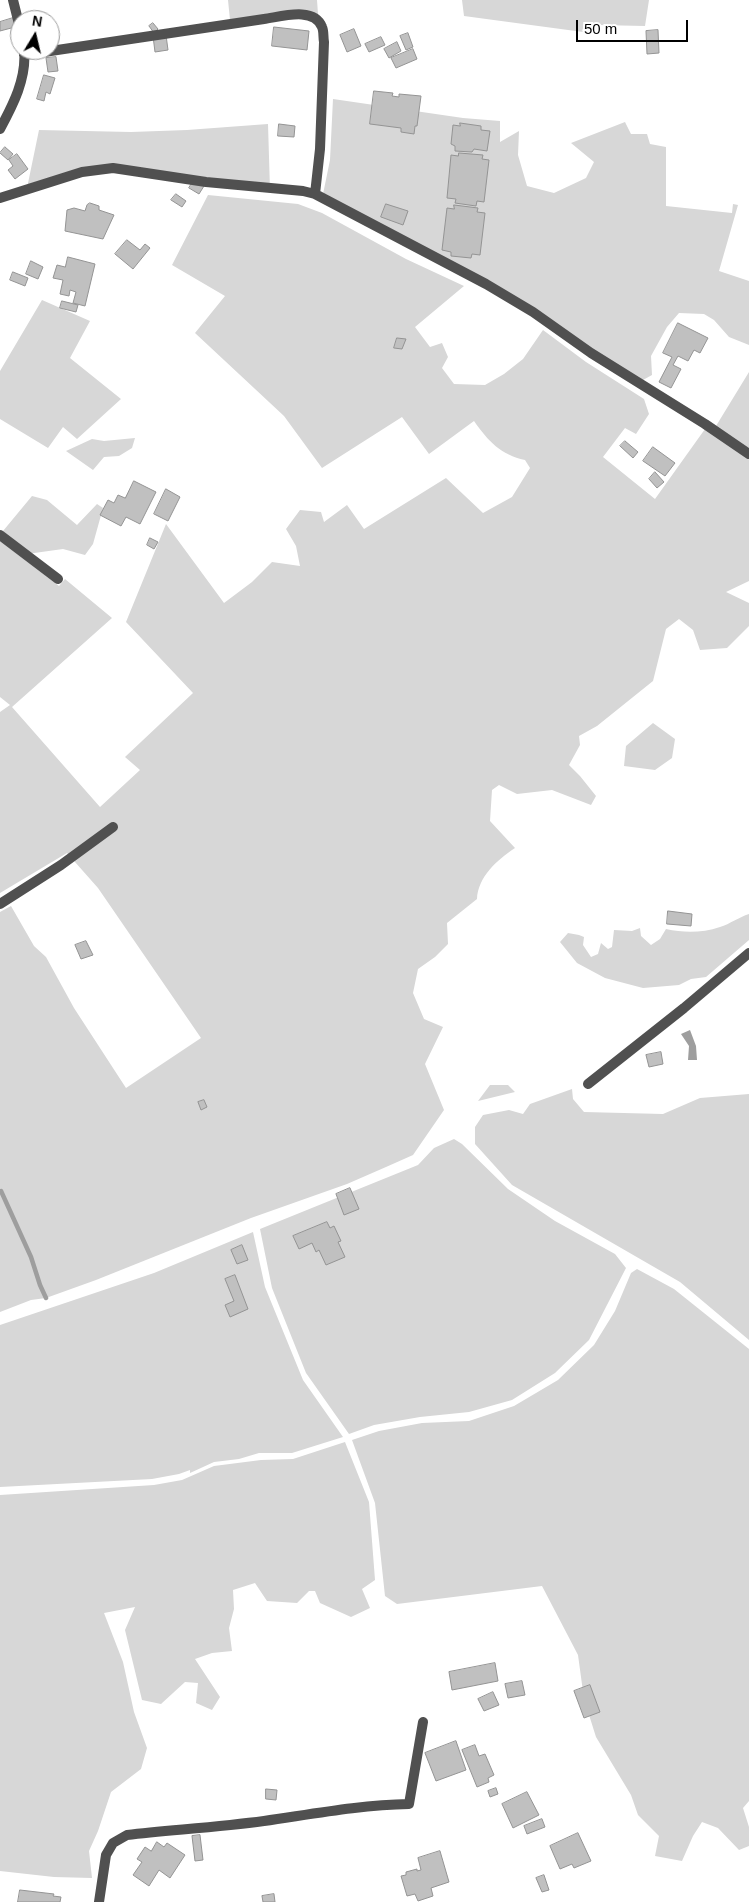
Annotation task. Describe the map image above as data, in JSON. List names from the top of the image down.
{
  "scale_bar": "50 m",
  "north": "top"
}
